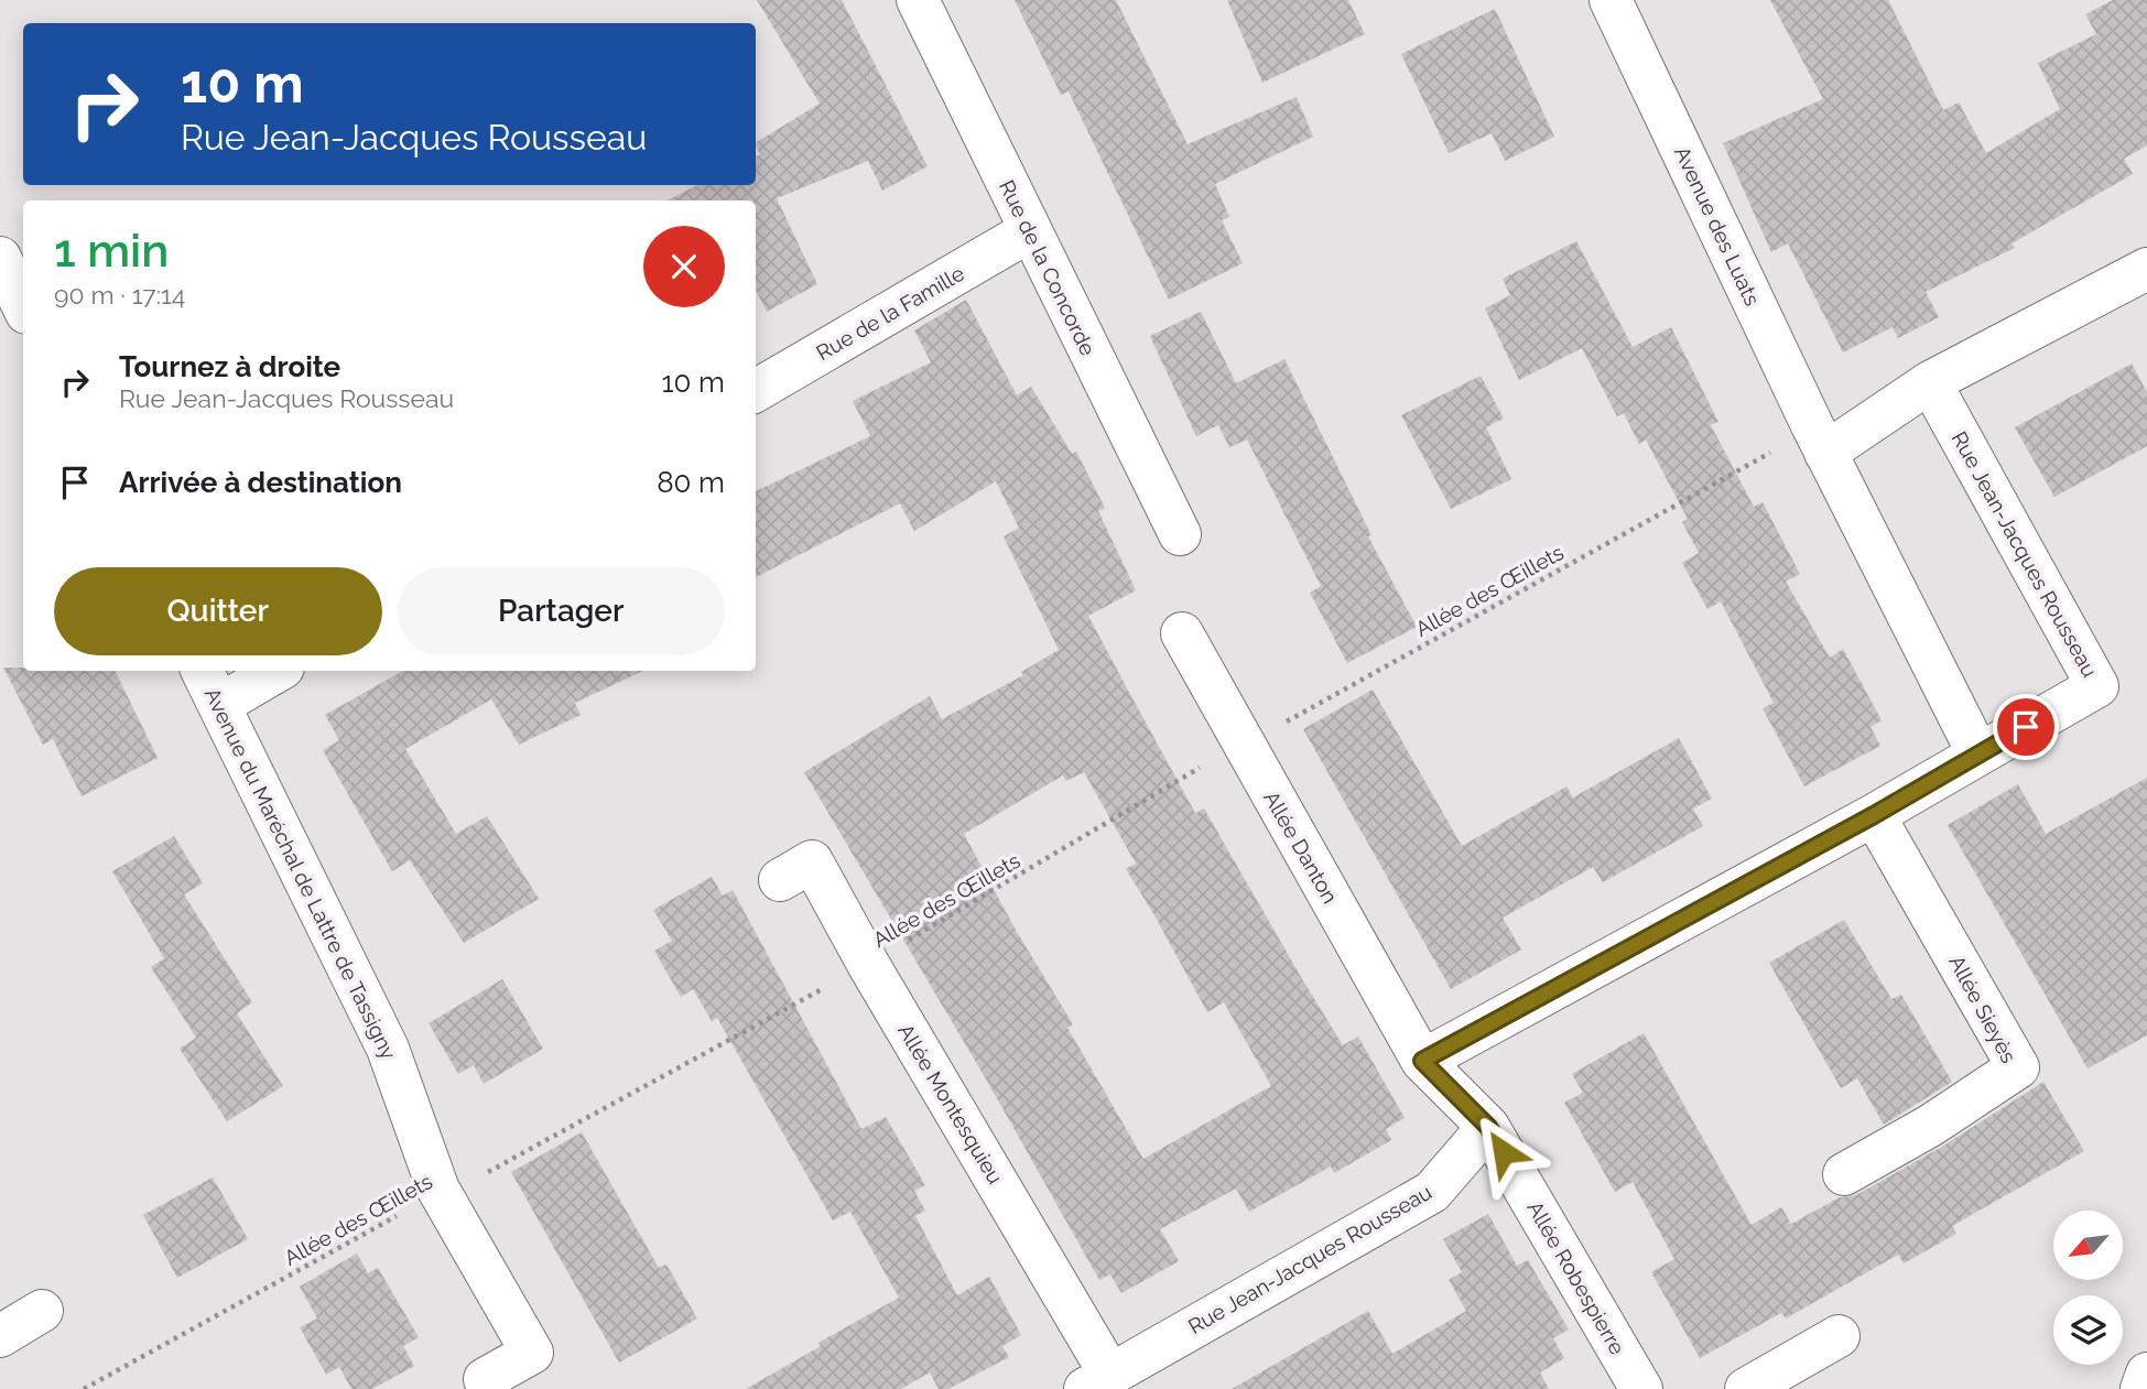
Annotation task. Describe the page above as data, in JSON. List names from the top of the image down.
{
  "streets": {
    "street": [
      "Avenue des Luats",
      "Rue de la Concorde",
      "Rue de la Famille",
      "Rue Jean-Jacques Rousseau",
      "Allée Danton",
      "Avenue du Maréchal de Lattre de Tassigny",
      "Allée Sieyès",
      "Allée Montesquieu",
      "Allée Robespierre"
    ],
    "path": ["Allée des Œillets"]
  },
  "crossings": [
    ["Avenue des Luats", "Allée des Œillets"],
    ["Rue de la Concorde", "Rue de la Famille"],
    ["Rue Jean-Jacques Rousseau", "Allée Danton"],
    ["Rue Jean-Jacques Rousseau", "Allée Sieyès"],
    ["Rue Jean-Jacques Rousseau", "Allée Montesquieu"],
    ["Rue Jean-Jacques Rousseau", "Allée Robespierre"],
    ["Allée des Œillets", "Allée Danton"],
    ["Allée des Œillets", "Avenue du Maréchal de Lattre de Tassigny"],
    ["Allée des Œillets", "Allée Montesquieu"]
  ],
  "north": "bottom left",
  "page": {
    "turn": ["10 m", "Rue Jean-Jacques Rousseau"],
    "heading": ["1 min", "90 m · 17:14"],
    "list": [
      {
        "name": "Tournez à droite",
        "note": "Rue Jean-Jacques Rousseau",
        "value": "10 m"
      },
      {
        "name": "Arrivée à destination",
        "value": "80 m"
      }
    ],
    "buttons": ["Quitter", "Partager"]
  }
}
